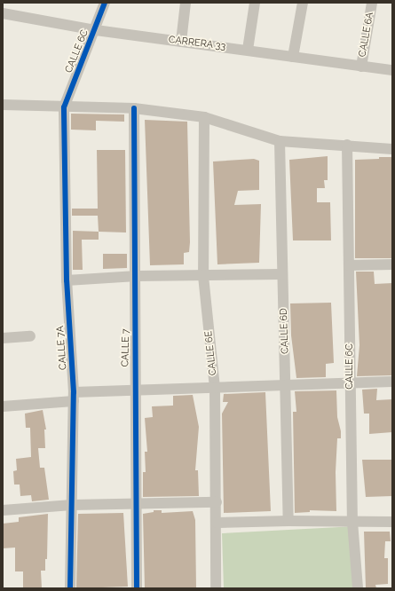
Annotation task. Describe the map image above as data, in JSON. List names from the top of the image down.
{
  "streets": {
    "street": [
      "CALLE 6A",
      "CARRERA 33",
      "CALLE 6C",
      "CALLE 6D",
      "CALLE 7A",
      "CALLE 7",
      "CALLE 6E"
    ]
  },
  "crossings": [
    ["CALLE 6A", "CARRERA 33"],
    ["CARRERA 33", "CALLE 6C"],
    ["CALLE 6C", "CALLE 7A"]
  ]
}
